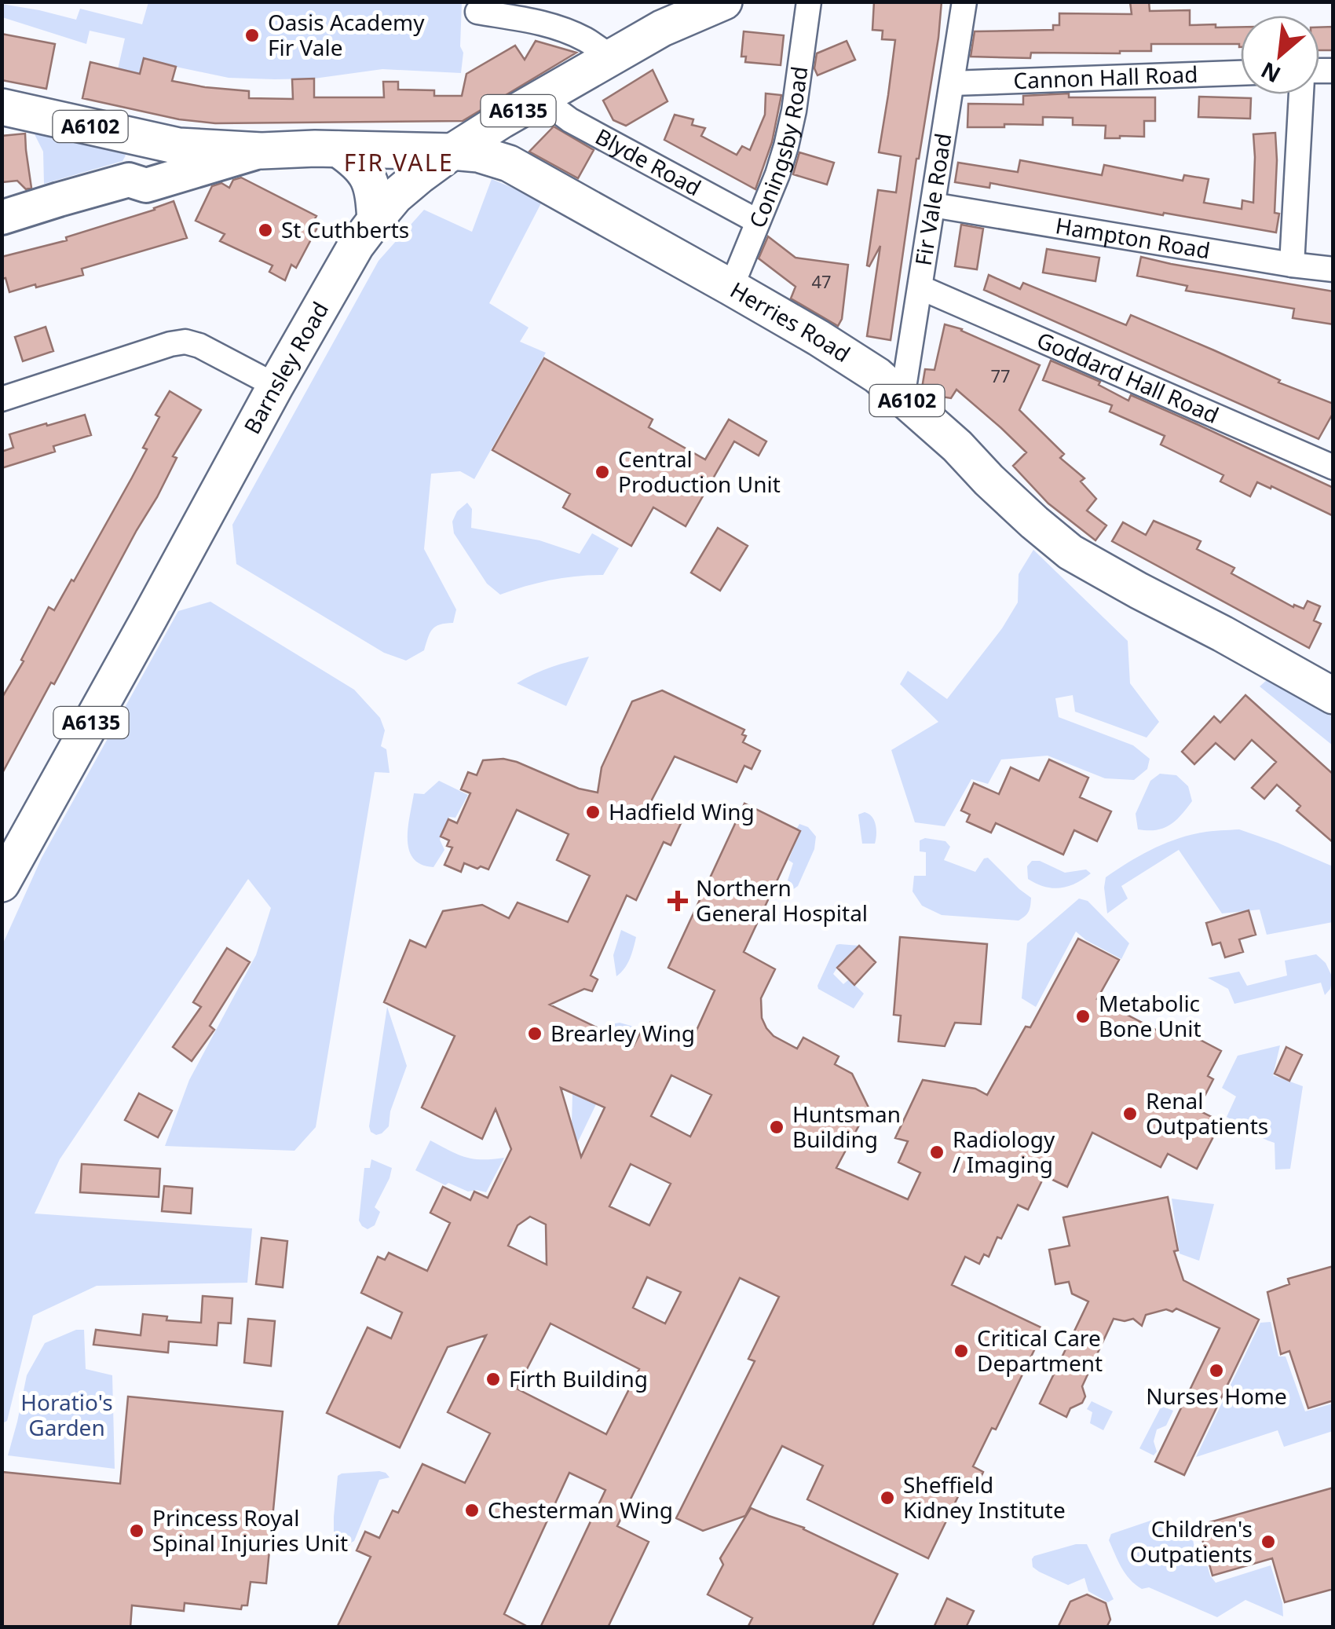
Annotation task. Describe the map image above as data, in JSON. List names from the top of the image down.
{
  "streets": {
    "main road": [
      "A6135",
      "A6102",
      "Herries Road",
      "Barnsley Road"
    ],
    "street": [
      "Cannon Hall Road",
      "Coningsby Road",
      "Blyde Road",
      "Fir Vale Road",
      "Hampton Road",
      "Goddard Hall Road"
    ]
  },
  "crossings": [
    ["Cannon Hall Road", "Fir Vale Road"],
    ["A6102", "Herries Road"],
    ["A6102", "Barnsley Road"],
    ["Coningsby Road", "Blyde Road"],
    ["Coningsby Road", "Herries Road"],
    ["Blyde Road", "Barnsley Road"],
    ["Fir Vale Road", "Hampton Road"],
    ["Fir Vale Road", "Herries Road"],
    ["Fir Vale Road", "Goddard Hall Road"],
    ["Herries Road", "Barnsley Road"]
  ],
  "districts": ["FIR VALE"],
  "parks": ["Horatio's Garden"],
  "places": {
    "other": [
      "Oasis Academy Fir Vale",
      "St Cuthberts",
      "Central Production Unit",
      "Hadfield Wing",
      "Metabolic Bone Unit",
      "Brearley Wing",
      "Renal Outpatients",
      "Huntsman Building",
      "Radiology / Imaging",
      "Critical Care Department",
      "Nurses Home",
      "Firth Building",
      "Sheffield Kidney Institute",
      "Chesterman Wing",
      "Princess Royal Spinal Injuries Unit",
      "Children's Outpatients"
    ],
    "health": ["Northern General Hospital"]
  },
  "house_numbers": ["47", "77"],
  "north": "bottom left"
}
